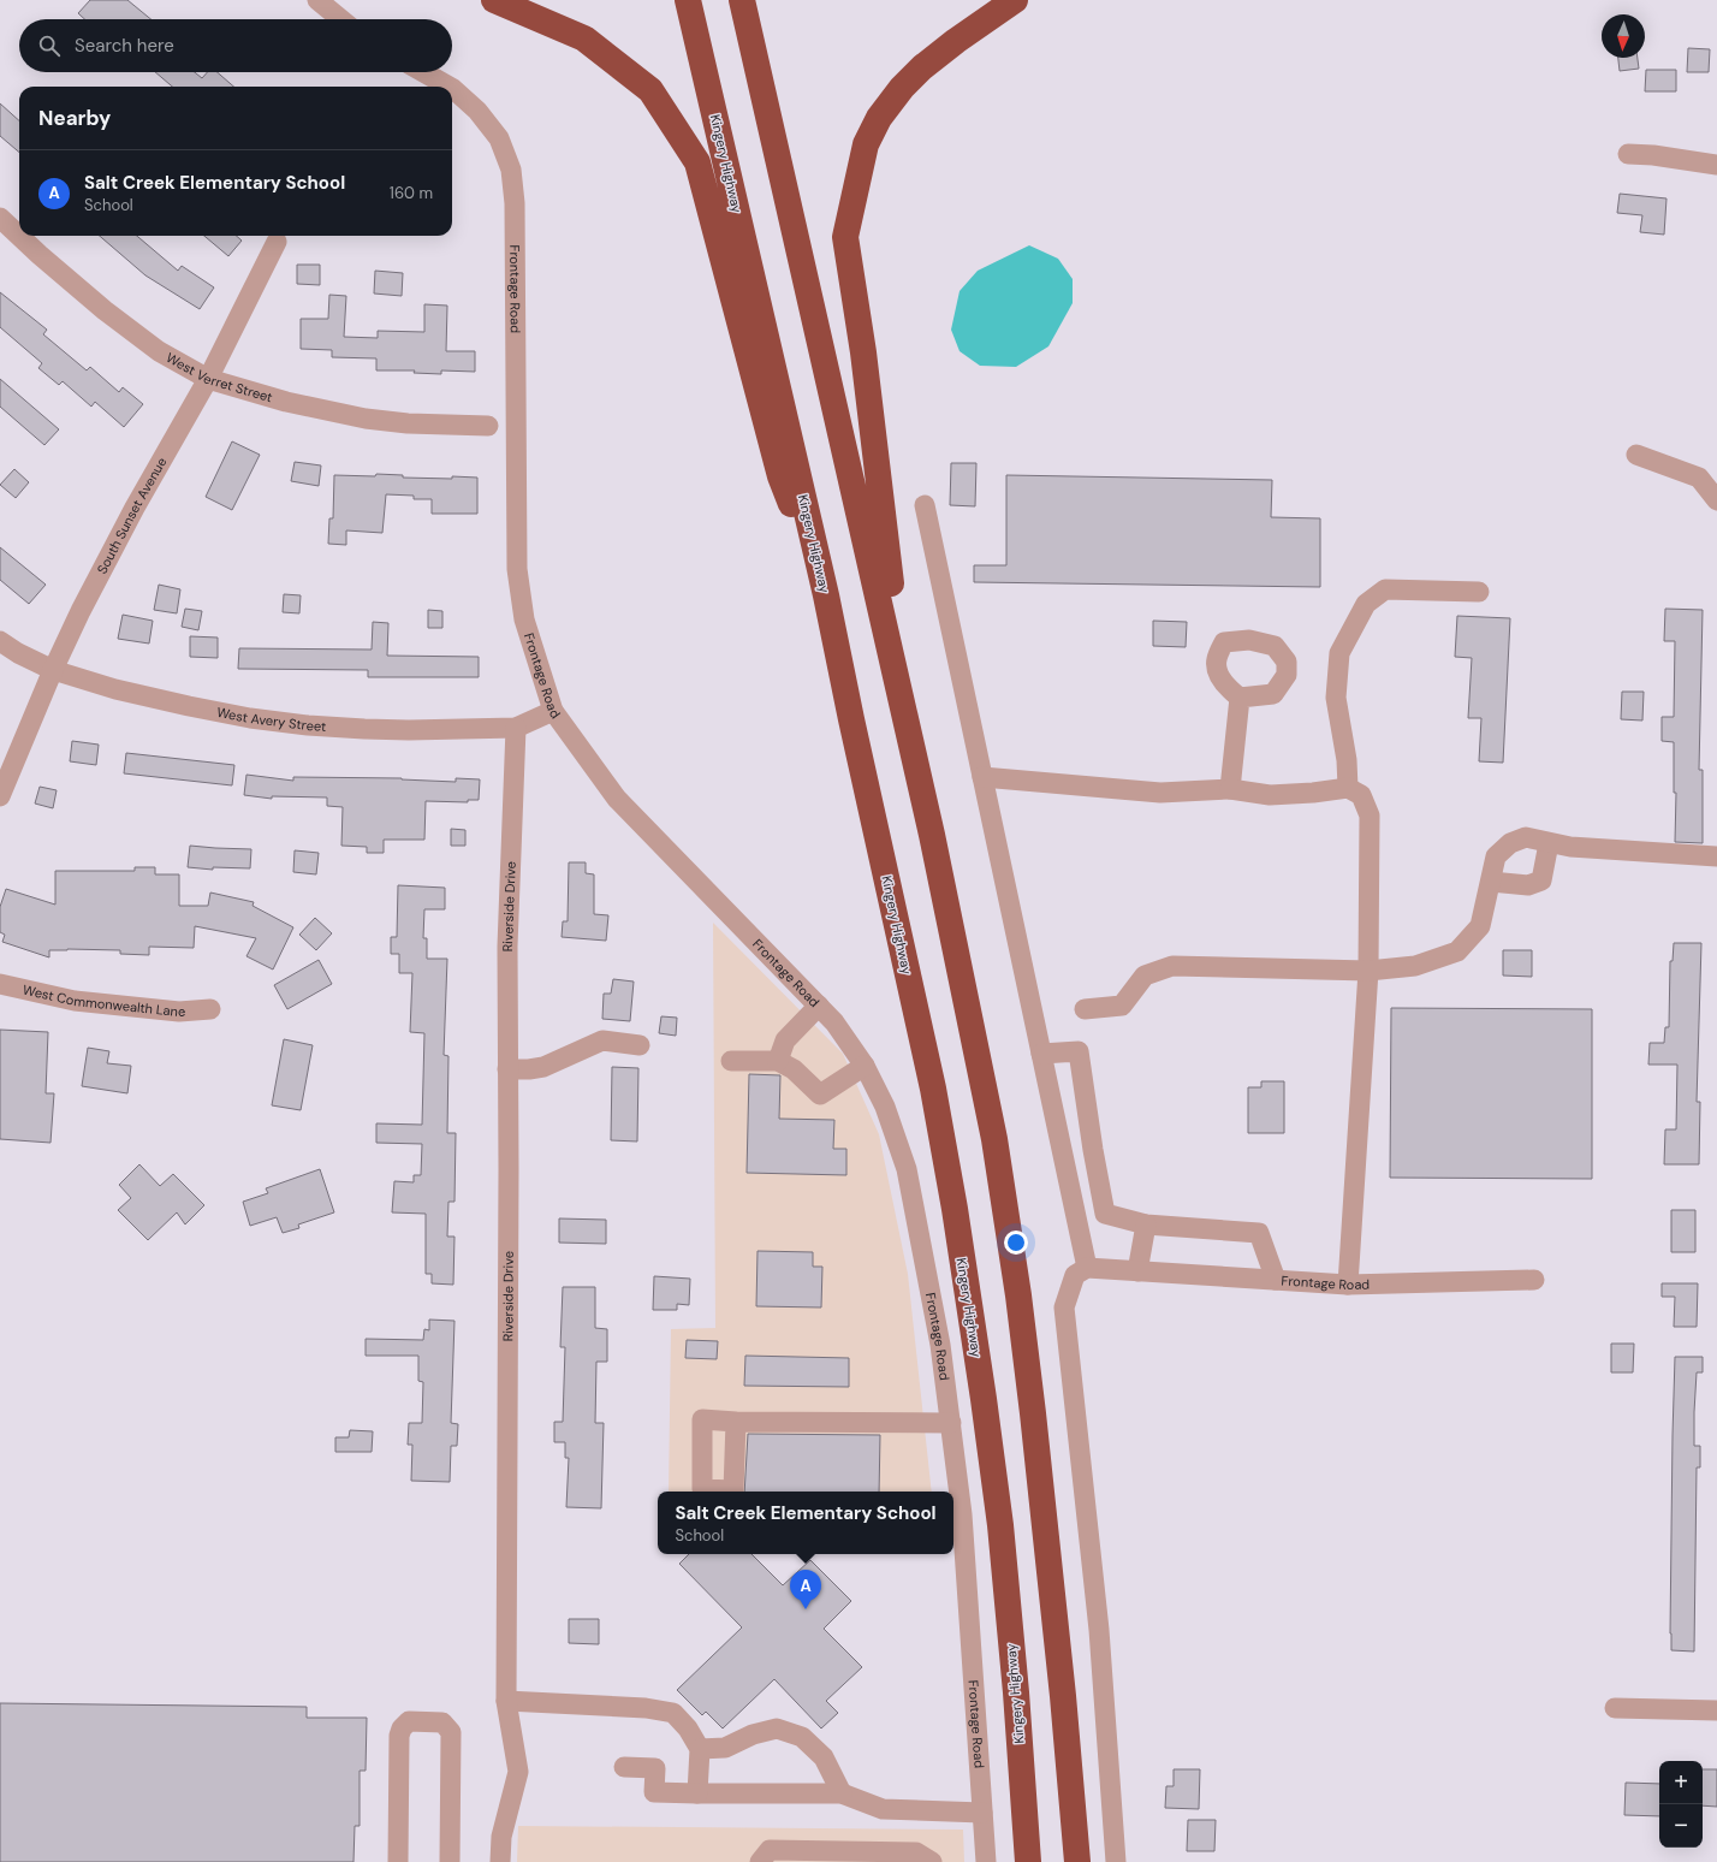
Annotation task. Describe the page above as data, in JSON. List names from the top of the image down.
{
  "streets": {
    "highway": ["Kingery Highway"],
    "street": [
      "Frontage Road",
      "West Verret Street",
      "South Sunset Avenue",
      "West Avery Street",
      "Riverside Drive",
      "West Commonwealth Lane"
    ]
  },
  "crossings": [
    ["Frontage Road", "West Avery Street"],
    ["West Verret Street", "South Sunset Avenue"],
    ["South Sunset Avenue", "West Avery Street"],
    ["West Avery Street", "Riverside Drive"]
  ],
  "north": "bottom",
  "page": {
    "search": "Search here",
    "heading": "Nearby",
    "list": [
      {
        "mark": "A",
        "name": "Salt Creek Elementary School",
        "note": "School",
        "value": "160 m"
      }
    ],
    "popup": ["Salt Creek Elementary School", "School"],
    "pins": "A",
    "map_buttons": ["+", "−"]
  }
}
